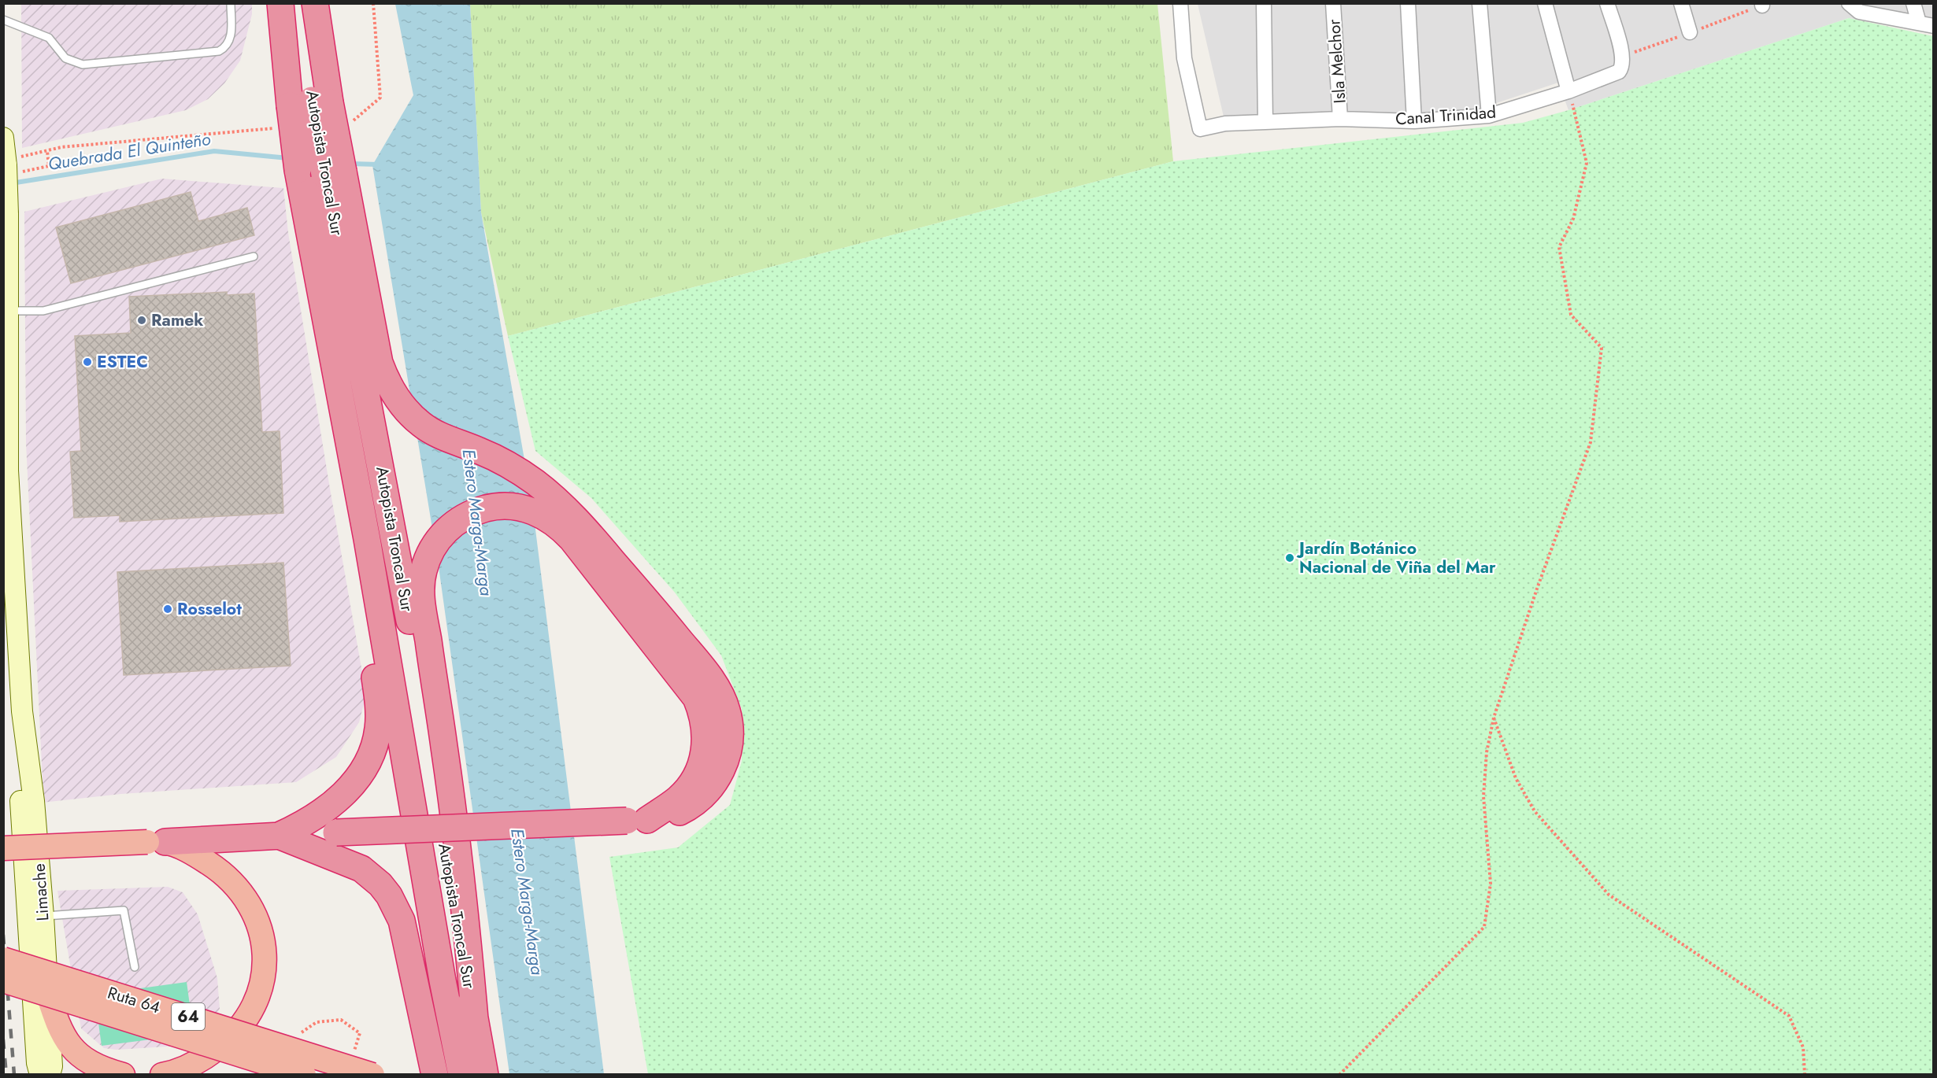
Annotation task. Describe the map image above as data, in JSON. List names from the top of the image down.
{
  "streets": {
    "highway": ["Autopista Troncal Sur", "Ruta 64", "64"],
    "main road": ["Limache"],
    "street": ["Isla Melchor", "Canal Trinidad"]
  },
  "crossings": [
    ["Isla Melchor", "Canal Trinidad"]
  ],
  "water": ["Quebrada El Quinteño", "Estero Marga-Marga"],
  "places": [
    "Ramek",
    "ESTEC",
    "Jardín Botánico Nacional de Viña del Mar",
    "Rosselot"
  ]
}
